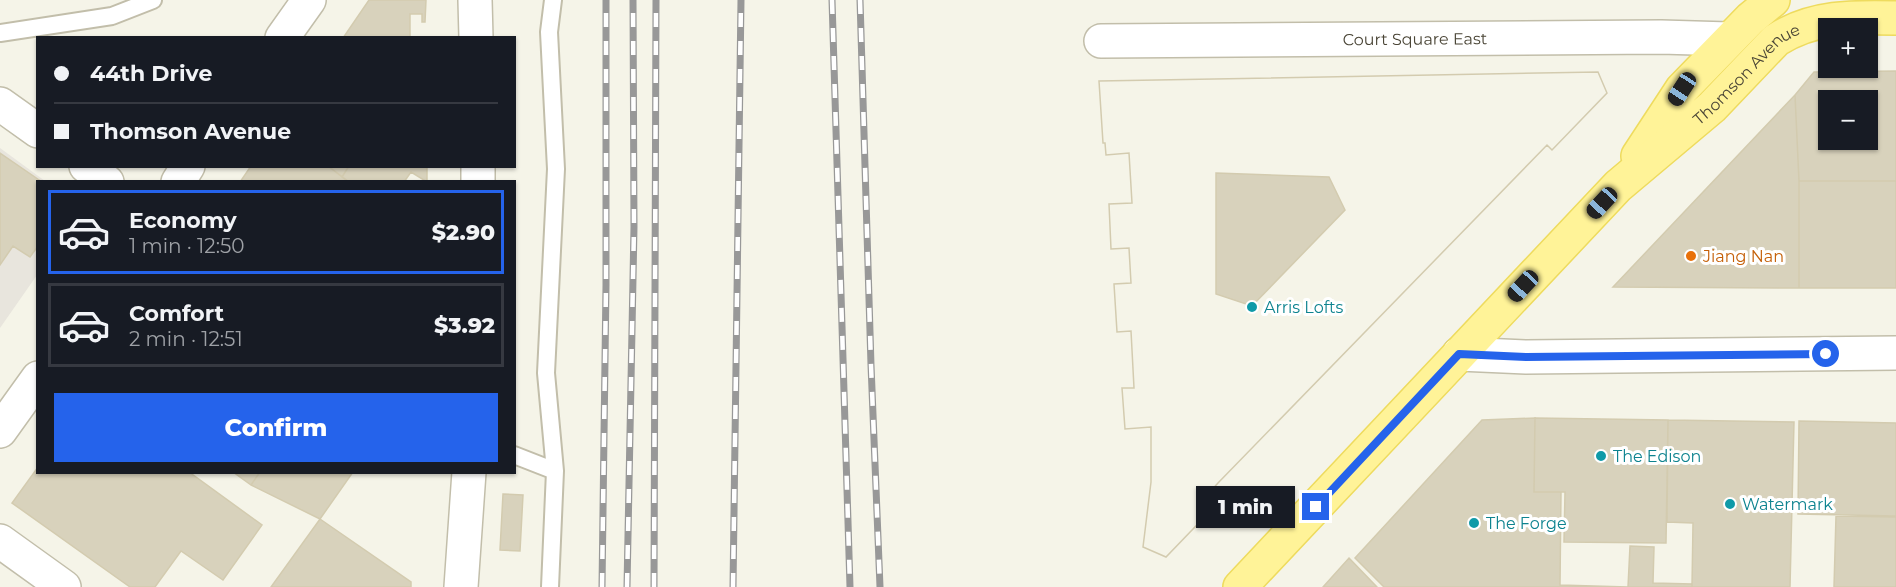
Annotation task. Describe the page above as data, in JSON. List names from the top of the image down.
{
  "streets": {
    "main road": ["Thomson Avenue"],
    "street": ["Court Square East"]
  },
  "crossings": [
    ["Court Square East", "Thomson Avenue"]
  ],
  "places": [
    "Jiang Nan",
    "Arris Lofts",
    "The Edison",
    "Watermark",
    "The Forge"
  ],
  "page": {
    "map_buttons": ["+", "−"],
    "banner": ["44th Drive", "Thomson Avenue"],
    "list": [
      {
        "name": "Economy",
        "note": "1 min · 12:50",
        "value": "$2.90"
      },
      {
        "name": "Comfort",
        "note": "2 min · 12:51",
        "value": "$3.92"
      }
    ],
    "buttons": "Confirm",
    "bubble": "1 min"
  }
}
